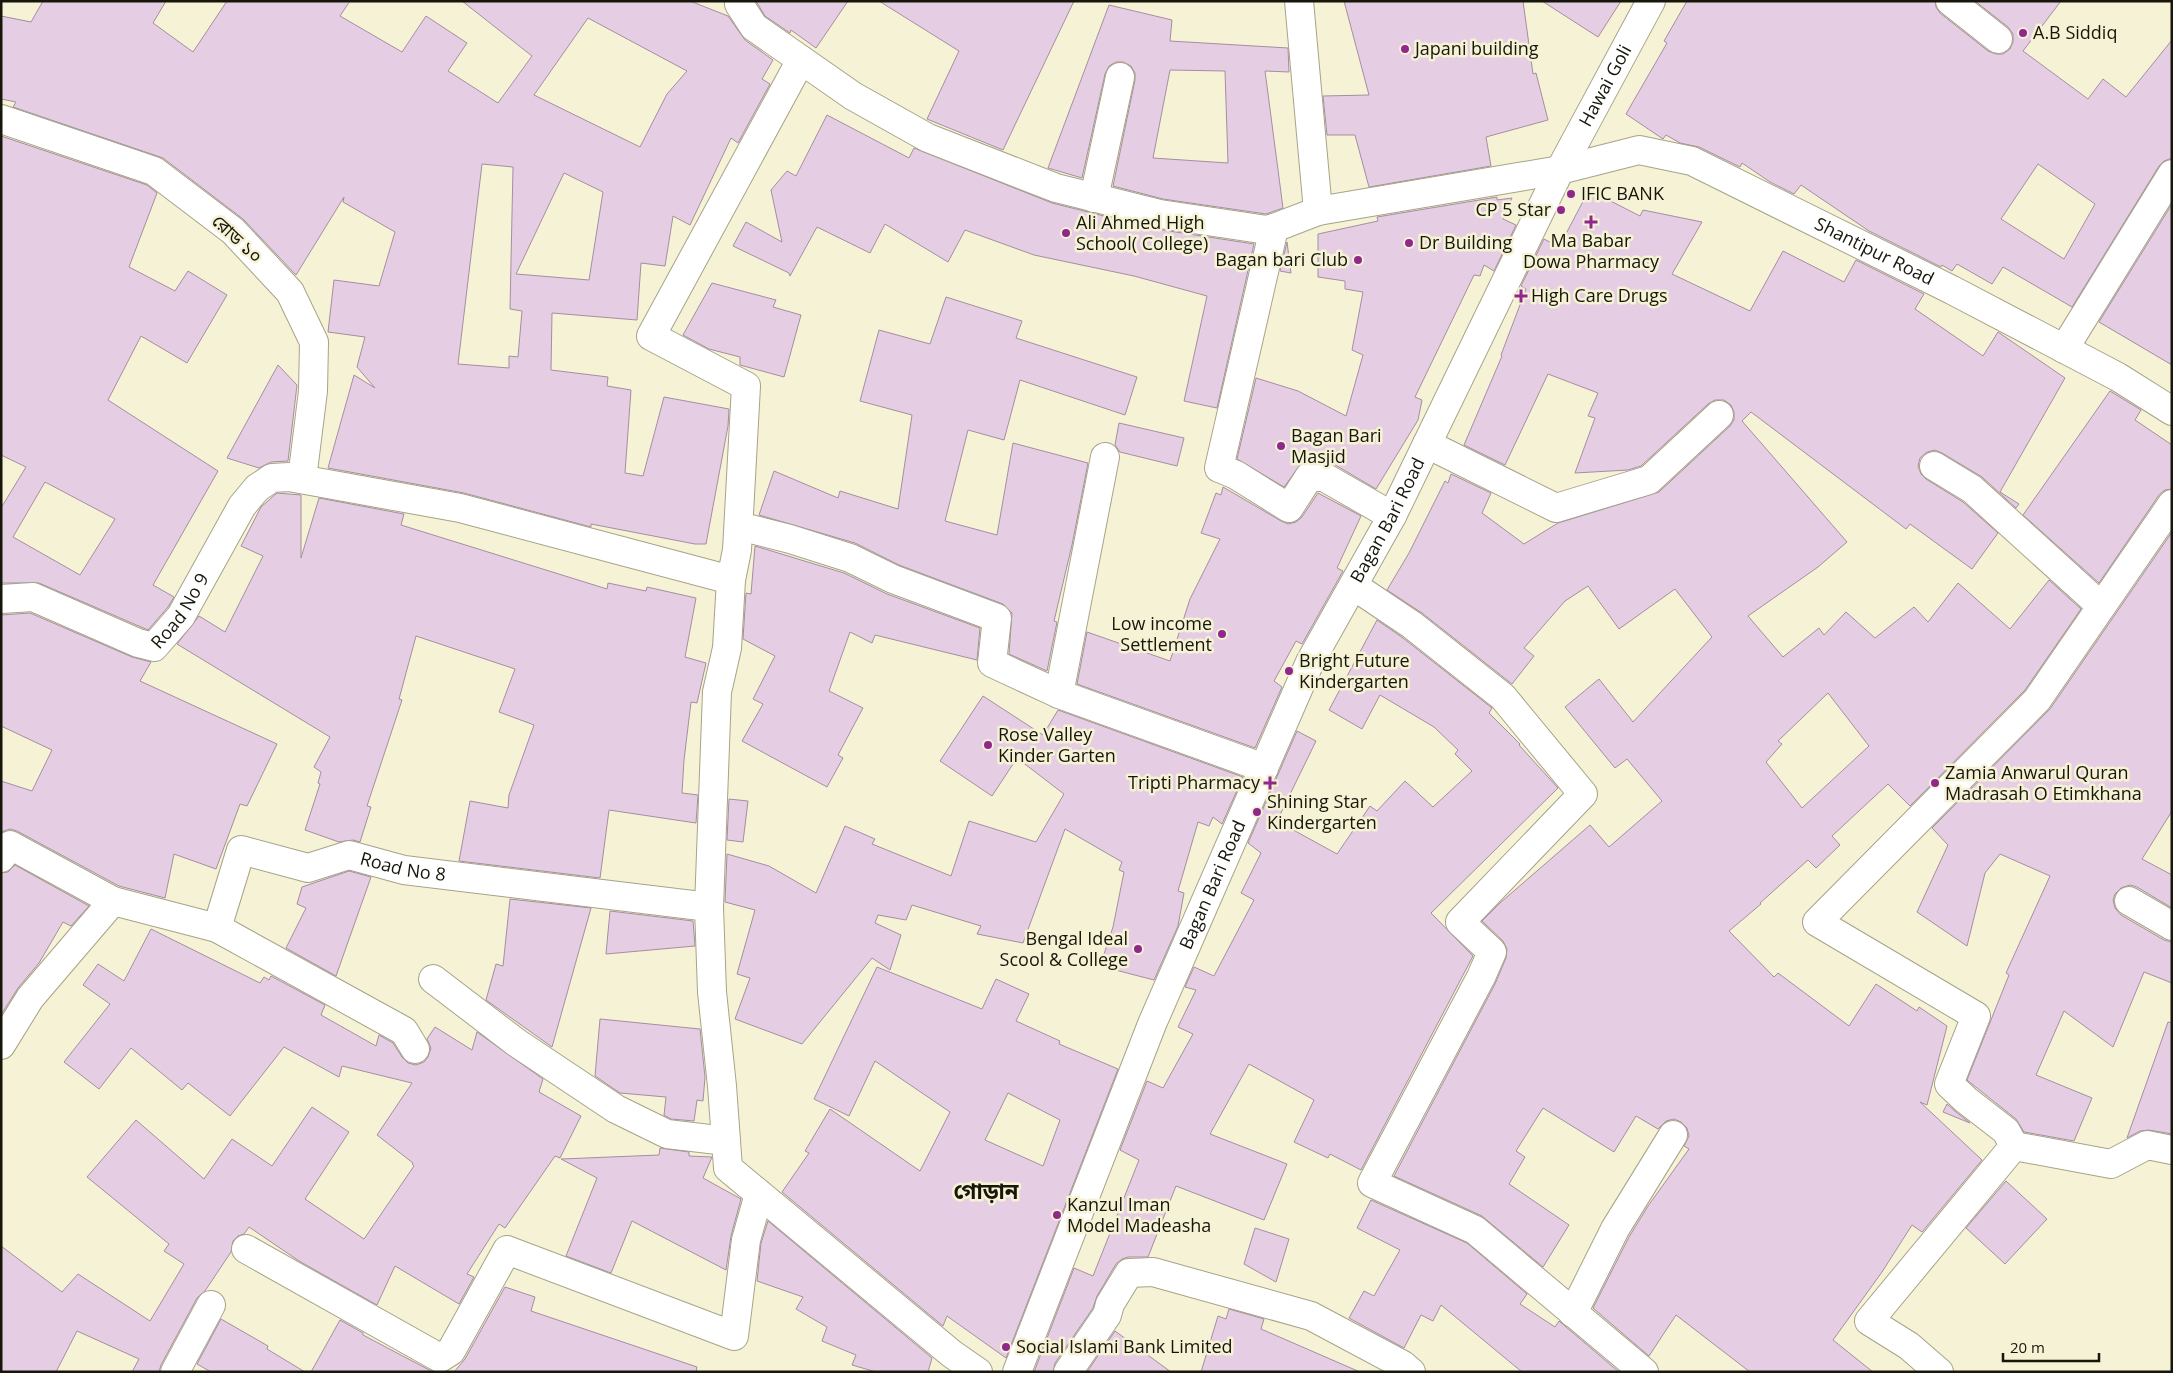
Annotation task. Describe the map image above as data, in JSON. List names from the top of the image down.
{
  "streets": {
    "street": [
      "Hawai Goli",
      "রোড ১০",
      "Shantipur Road",
      "Bagan Bari Road",
      "Road No 9",
      "Road No 8"
    ]
  },
  "crossings": [
    ["Hawai Goli", "Shantipur Road"],
    ["Hawai Goli", "Bagan Bari Road"],
    ["রোড ১০", "Road No 9"],
    ["Shantipur Road", "Bagan Bari Road"]
  ],
  "districts": ["গোড়ান"],
  "places": {
    "other": [
      "A.B Siddiq",
      "Japani building",
      "IFIC BANK",
      "CP 5 Star",
      "Ali Ahmed High School( College)",
      "Dr Building",
      "Bagan bari Club",
      "Bagan Bari Masjid",
      "Low income Settlement",
      "Bright Future Kindergarten",
      "Rose Valley Kinder Garten",
      "Zamia Anwarul Quran Madrasah O Etimkhana",
      "Shining Star Kindergarten",
      "Bengal Ideal Scool & College",
      "Kanzul Iman Model Madeasha",
      "Social Islami Bank Limited"
    ],
    "health": ["Ma Babar Dowa Pharmacy", "High Care Drugs", "Tripti Pharmacy"]
  },
  "scale_bar": "20 m"
}
